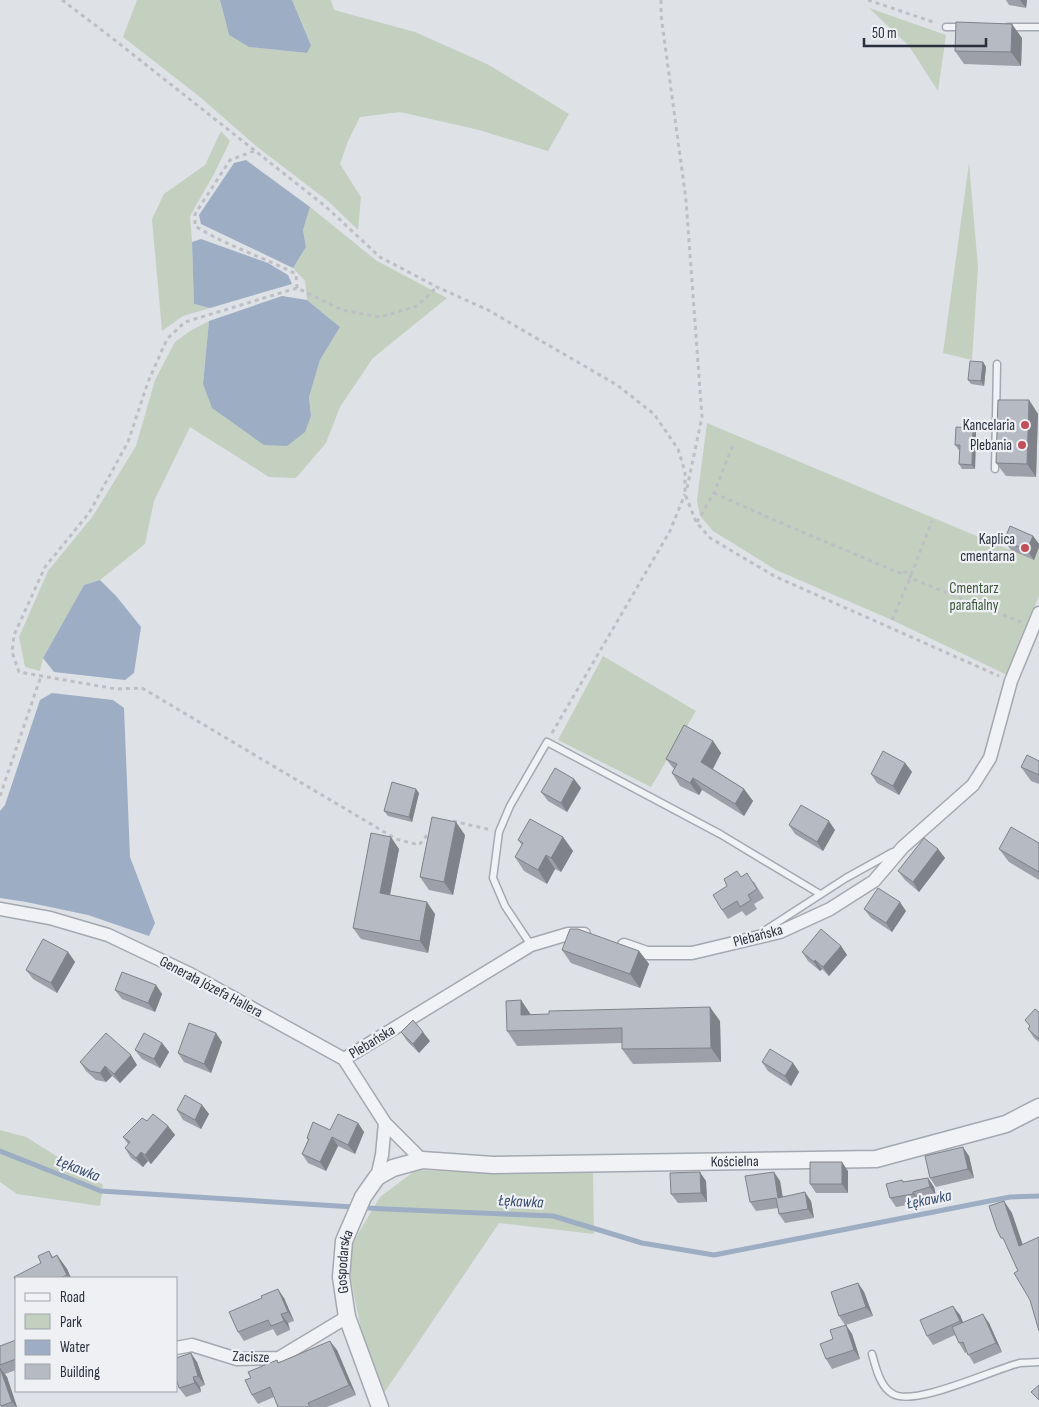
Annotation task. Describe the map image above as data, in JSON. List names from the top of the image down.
{
  "streets": {
    "street": [
      "Plebańska",
      "Generała Józefa Hallera",
      "Kościelna",
      "Gospodarska",
      "Zacisze"
    ]
  },
  "crossings": [
    ["Plebańska", "Generała Józefa Hallera"],
    ["Generała Józefa Hallera", "Kościelna"],
    ["Kościelna", "Gospodarska"],
    ["Gospodarska", "Zacisze"]
  ],
  "water": ["Łękawka"],
  "parks": ["Cmentarz parafialny"],
  "places": ["Kancelaria", "Plebania", "Kaplica cmentarna"],
  "legend": [
    "Road",
    "Park",
    "Water",
    "Building"
  ],
  "scale_bar": "50 m"
}
